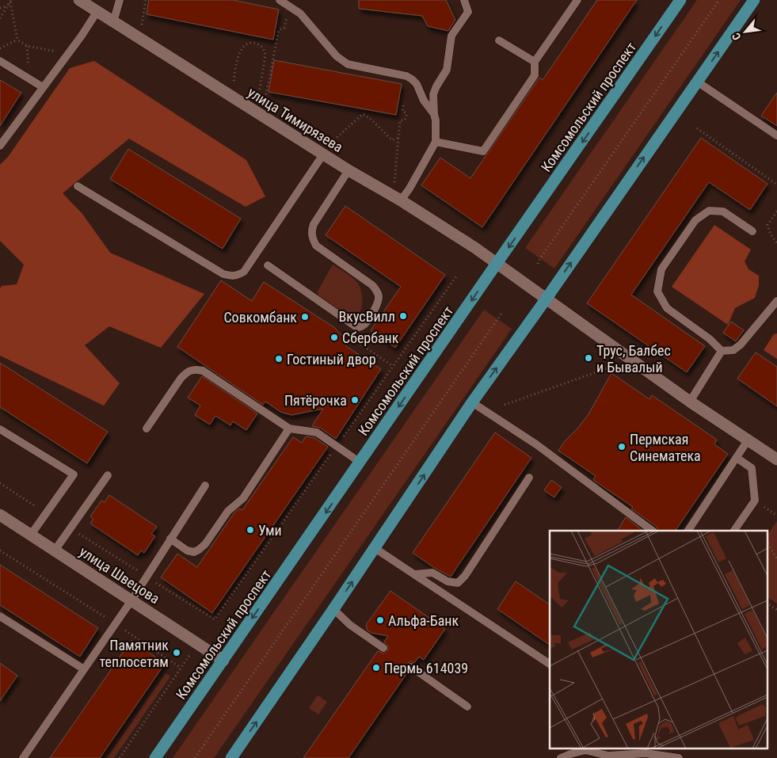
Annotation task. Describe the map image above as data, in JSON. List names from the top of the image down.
{
  "streets": {
    "main road": ["Комсомольский проспект"],
    "street": ["улица Тимирязева", "улица Швецова"]
  },
  "crossings": [
    ["Комсомольский проспект", "улица Тимирязева"],
    ["Комсомольский проспект", "улица Швецова"]
  ],
  "places": [
    "ВкусВилл",
    "Совкомбанк",
    "Сбербанк",
    "Трус, Балбес и Бывалый",
    "Гостиный двор",
    "Пятёрочка",
    "Пермская Синематека",
    "Уми",
    "Альфа-Банк",
    "Памятник теплосетям",
    "Пермь 614039"
  ],
  "north": "bottom left"
}
